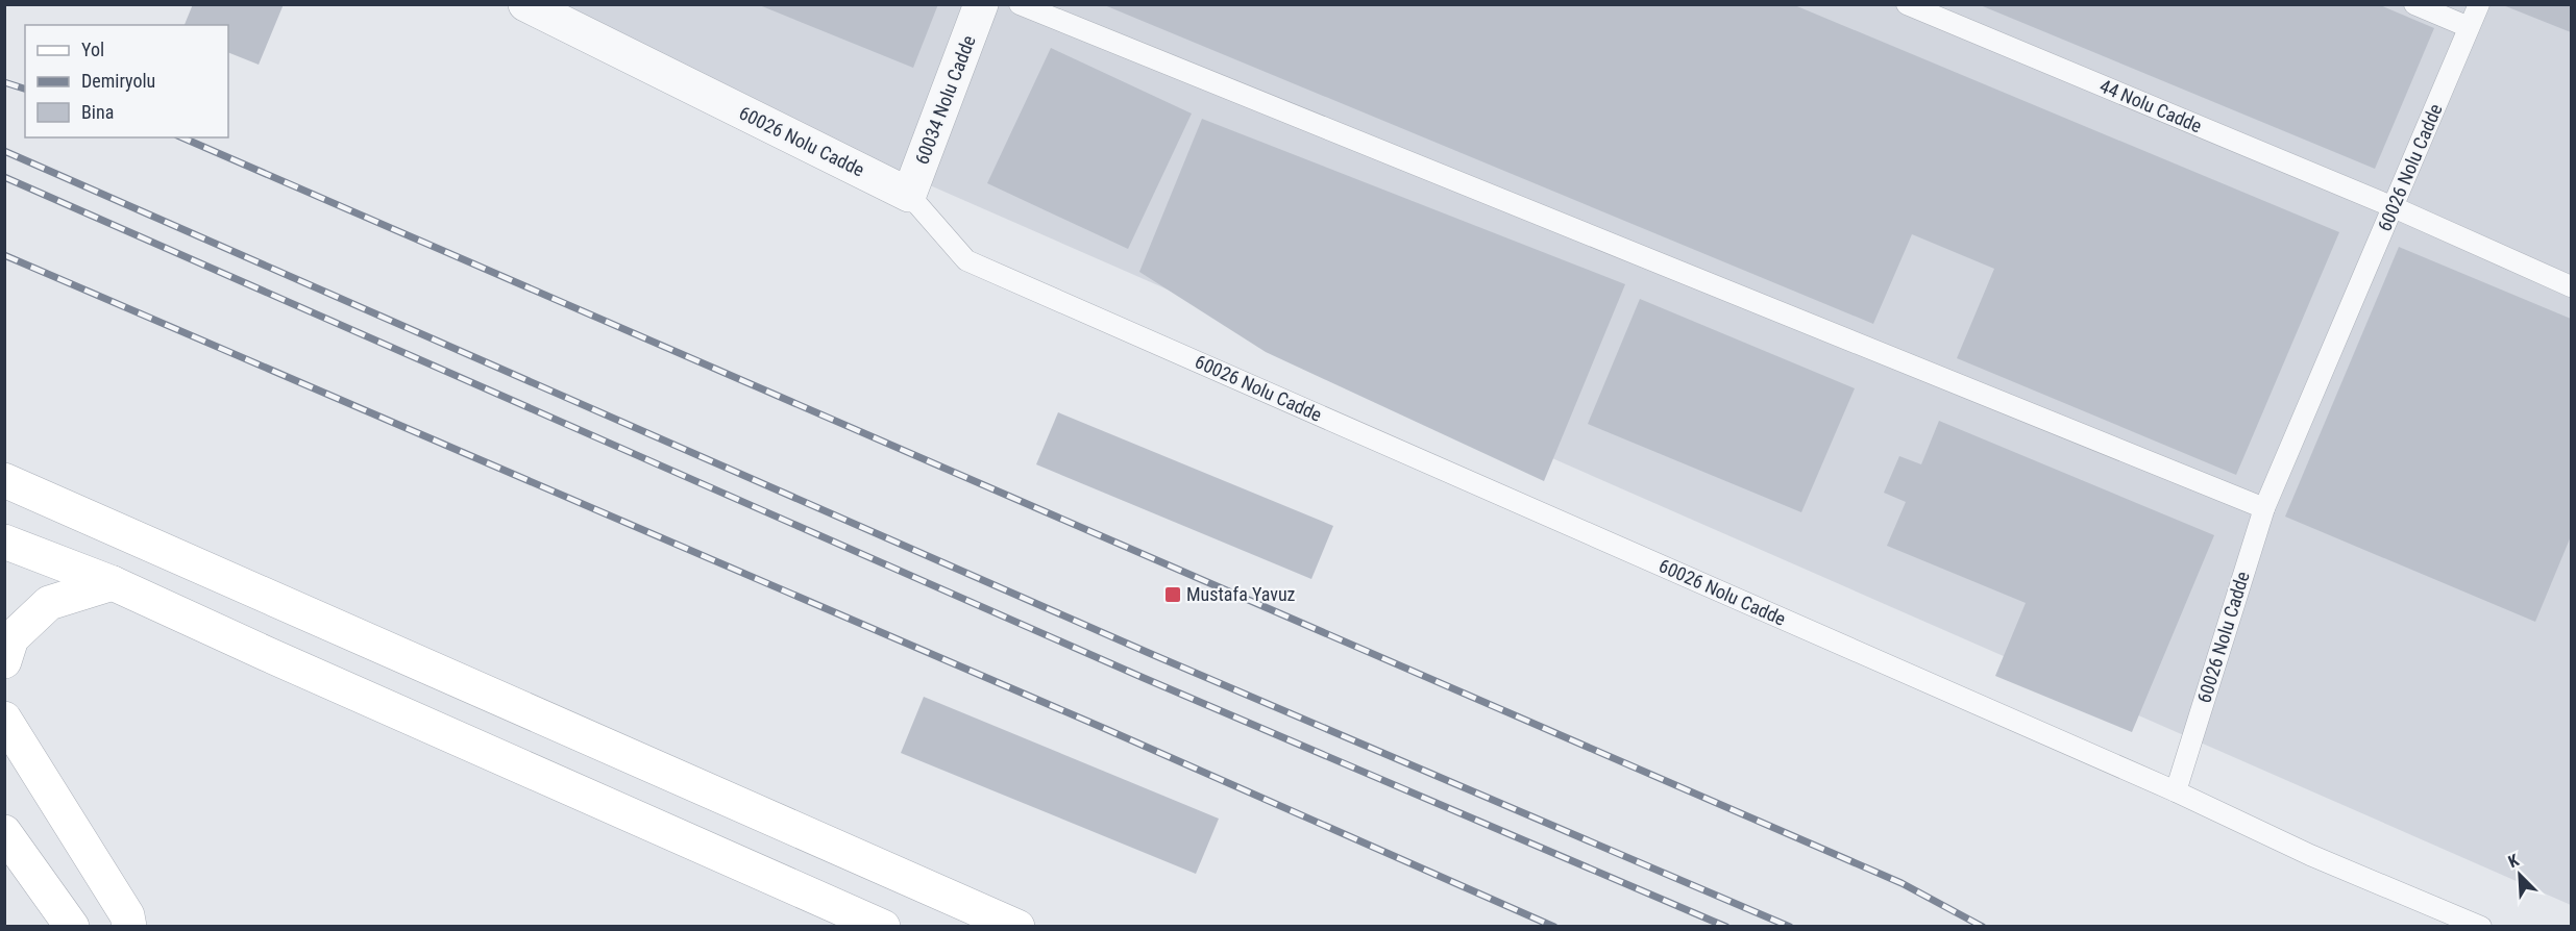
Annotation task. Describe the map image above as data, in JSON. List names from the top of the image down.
{
  "streets": {
    "street": ["60034 Nolu Cadde", "60026 Nolu Cadde"],
    "lane": ["44 Nolu Cadde"]
  },
  "crossings": [
    ["60034 Nolu Cadde", "60026 Nolu Cadde"],
    ["44 Nolu Cadde", "60026 Nolu Cadde"]
  ],
  "places": {
    "transit": ["Mustafa Yavuz"]
  },
  "legend": ["Yol", "Demiryolu", "Bina"],
  "north": "top left"
}
